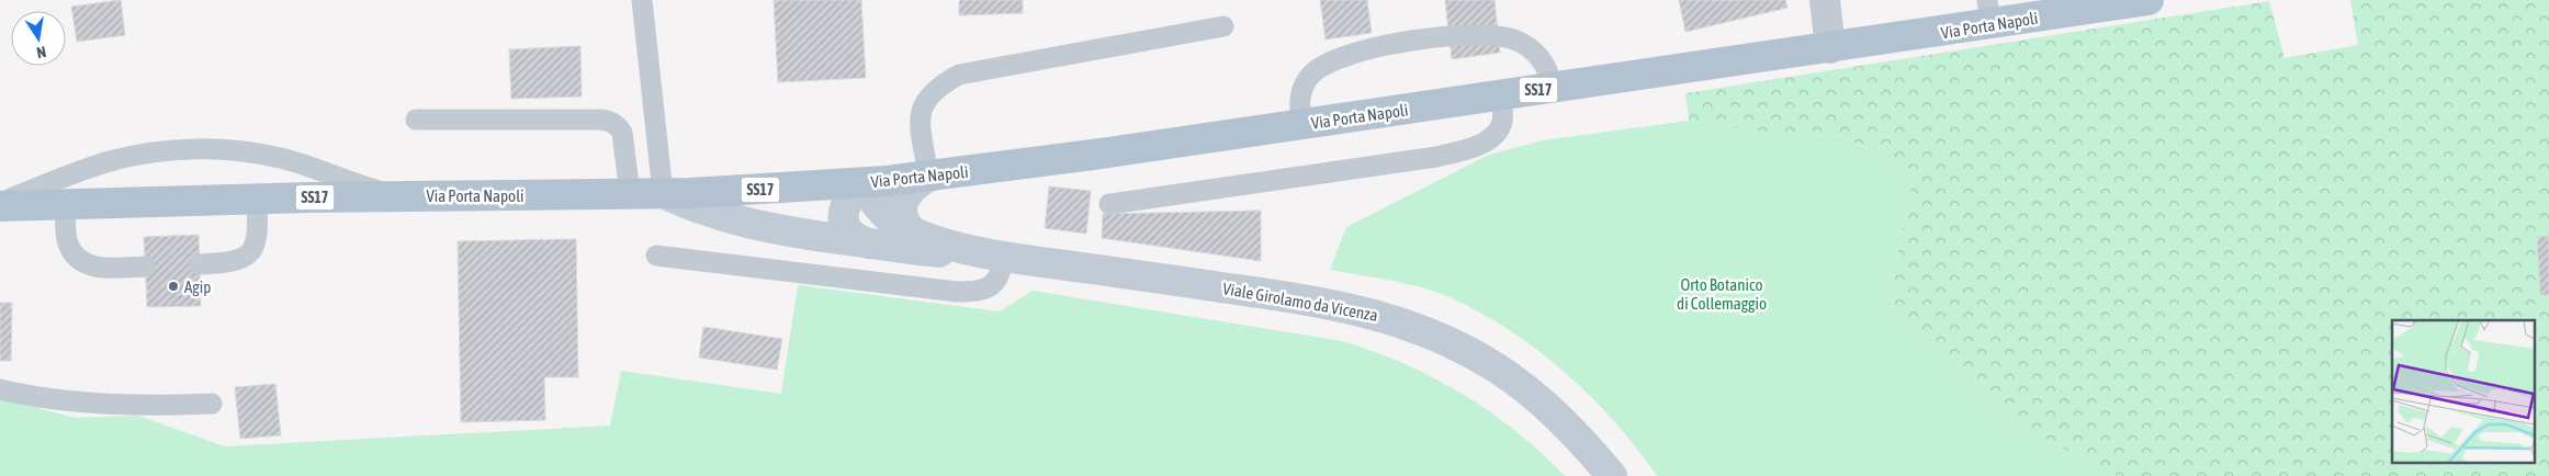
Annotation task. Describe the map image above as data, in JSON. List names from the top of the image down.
{
  "streets": {
    "main road": ["Via Porta Napoli", "SS17", "Viale Girolamo da Vicenza"]
  },
  "crossings": [
    ["Via Porta Napoli", "Viale Girolamo da Vicenza"]
  ],
  "parks": ["Orto Botanico di Collemaggio"],
  "places": ["Agip"],
  "north": "bottom"
}
